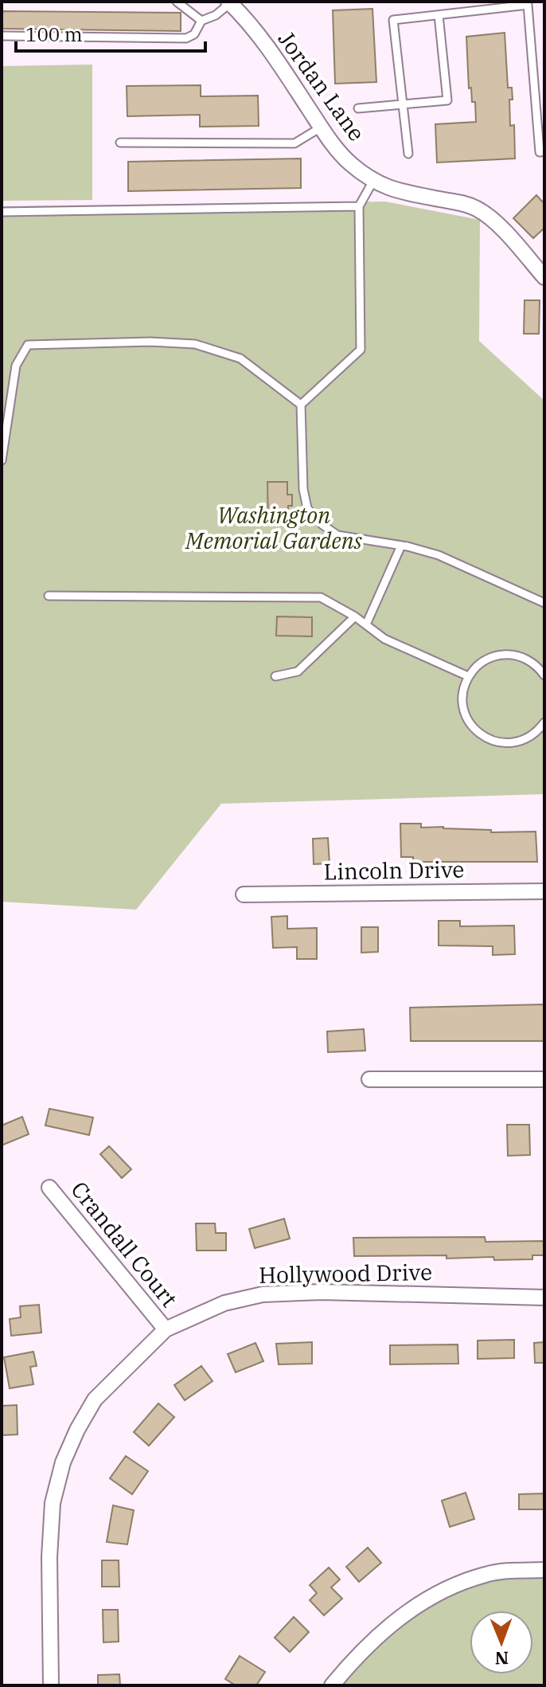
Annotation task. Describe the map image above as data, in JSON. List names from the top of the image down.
{
  "streets": {
    "street": [
      "Jordan Lane",
      "Lincoln Drive",
      "Crandall Court",
      "Hollywood Drive"
    ]
  },
  "crossings": [
    ["Crandall Court", "Hollywood Drive"]
  ],
  "parks": ["Washington Memorial Gardens"],
  "scale_bar": "100 m",
  "north": "bottom"
}
